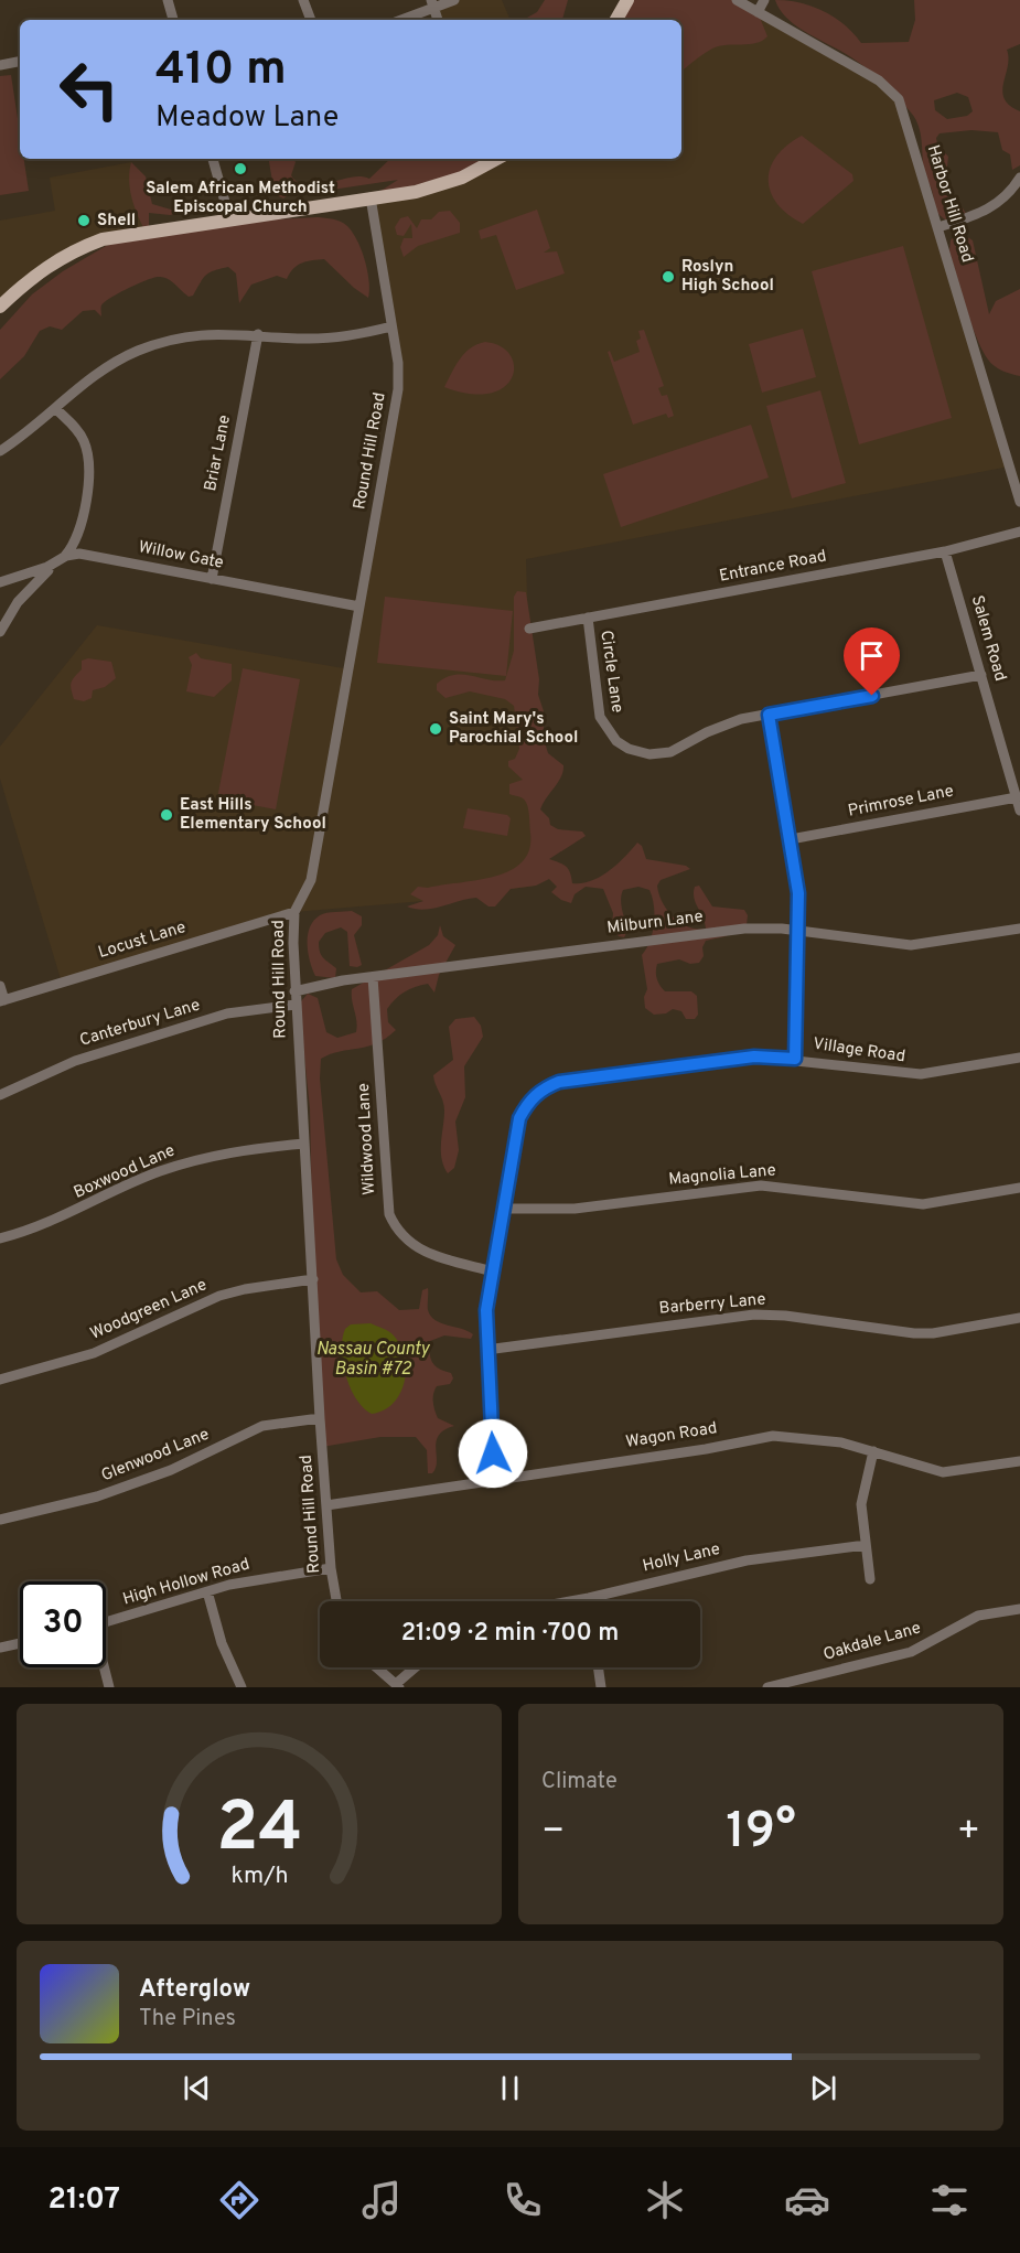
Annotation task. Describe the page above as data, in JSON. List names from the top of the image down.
{
  "streets": {
    "street": [
      "Harbor Hill Road",
      "Round Hill Road",
      "Briar Lane",
      "Willow Gate",
      "Entrance Road",
      "Salem Road",
      "Circle Lane",
      "Primrose Lane",
      "Milburn Lane",
      "Locust Lane",
      "Canterbury Lane",
      "Village Road",
      "Wildwood Lane",
      "Boxwood Lane",
      "Magnolia Lane",
      "Barberry Lane",
      "Woodgreen Lane",
      "Wagon Road",
      "Glenwood Lane",
      "Holly Lane",
      "High Hollow Road",
      "Oakdale Lane"
    ]
  },
  "crossings": [
    ["Round Hill Road", "Willow Gate"],
    ["Round Hill Road", "Milburn Lane"],
    ["Round Hill Road", "Locust Lane"],
    ["Round Hill Road", "Canterbury Lane"],
    ["Round Hill Road", "Boxwood Lane"],
    ["Round Hill Road", "Woodgreen Lane"],
    ["Round Hill Road", "Wagon Road"],
    ["Round Hill Road", "Glenwood Lane"],
    ["Round Hill Road", "High Hollow Road"],
    ["Briar Lane", "Willow Gate"],
    ["Entrance Road", "Salem Road"],
    ["Entrance Road", "Circle Lane"],
    ["Salem Road", "Circle Lane"],
    ["Salem Road", "Primrose Lane"],
    ["Milburn Lane", "Wildwood Lane"],
    ["Village Road", "Wildwood Lane"],
    ["Village Road", "Magnolia Lane"],
    ["Village Road", "Barberry Lane"],
    ["Village Road", "Wagon Road"]
  ],
  "water": ["Nassau County Basin #72"],
  "places": [
    "Salem African Methodist Episcopal Church",
    "Shell",
    "Roslyn High School",
    "Saint Mary's Parochial School",
    "East Hills Elementary School"
  ],
  "page": {
    "turn": ["410 m", "Meadow Lane"],
    "limit": "30",
    "trip": "21:09 · 2 min · 700 m",
    "tile": "Climate",
    "heat": ["−", "19°", "+"],
    "song": ["Afterglow", "The Pines"],
    "tabs": "21:07",
    "gauge": ["24", "km/h"]
  }
}
